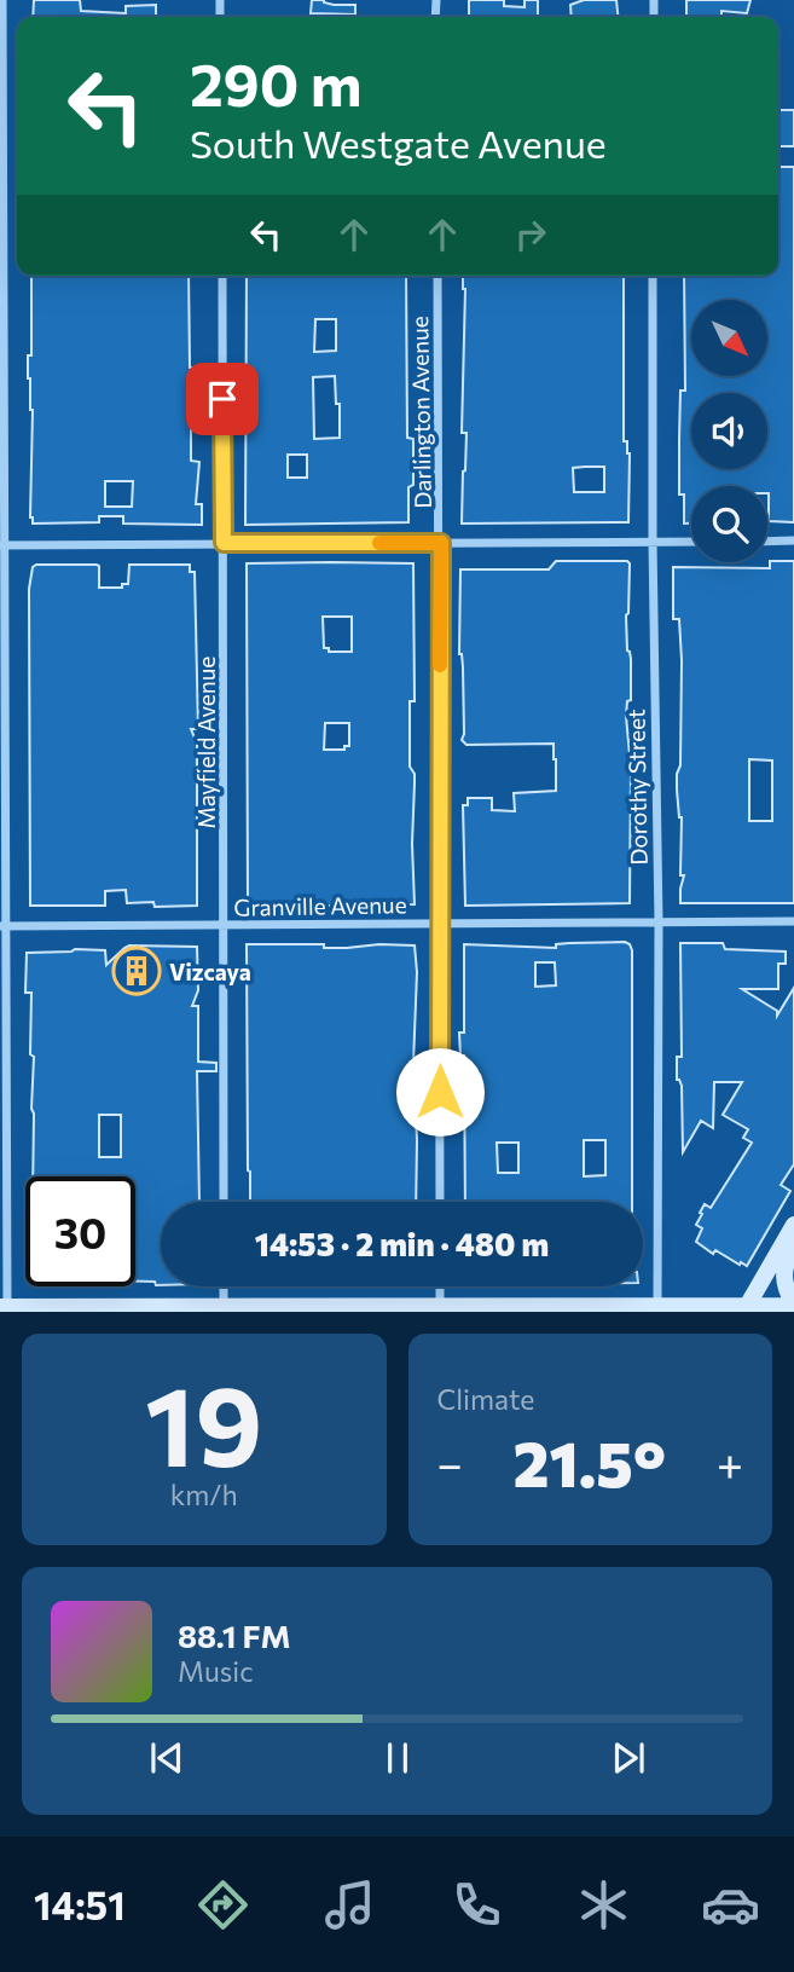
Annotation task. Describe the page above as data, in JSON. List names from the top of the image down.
{
  "streets": {
    "street": [
      "Darlington Avenue",
      "Mayfield Avenue",
      "Dorothy Street",
      "Granville Avenue"
    ]
  },
  "crossings": [
    ["Darlington Avenue", "Granville Avenue"],
    ["Mayfield Avenue", "Granville Avenue"],
    ["Dorothy Street", "Granville Avenue"]
  ],
  "places": {
    "building": ["Vizcaya"]
  },
  "north": "bottom right",
  "page": {
    "turn": ["290 m", "South Westgate Avenue"],
    "limit": "30",
    "trip": "14:53 · 2 min · 480 m",
    "tile": [
      ["19", "km/h"],
      "Climate"
    ],
    "heat": ["−", "21.5°", "+"],
    "song": ["88.1 FM", "Music"],
    "tabs": "14:51"
  }
}
